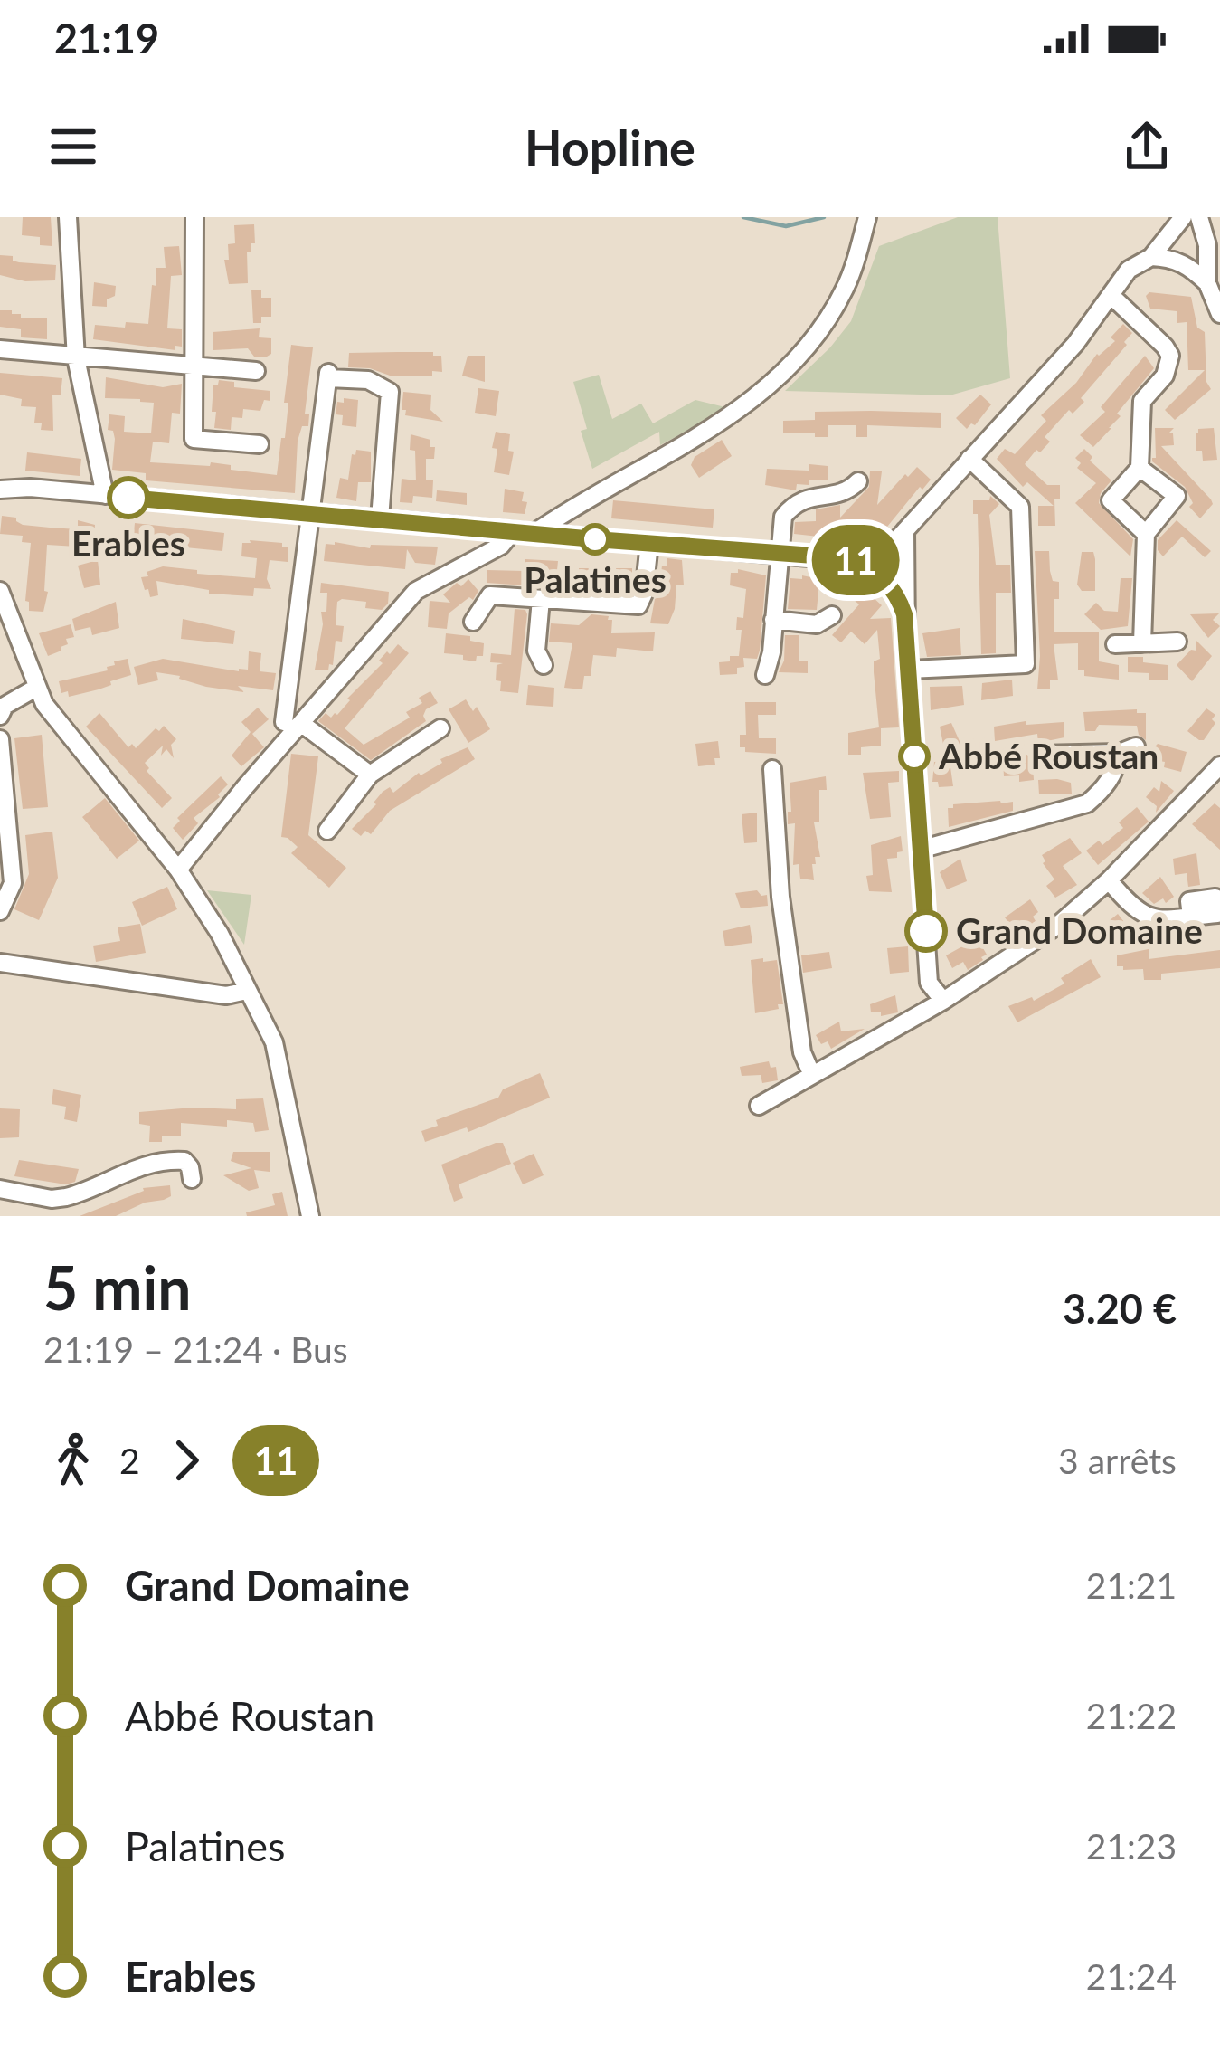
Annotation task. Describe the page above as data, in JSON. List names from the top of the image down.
{
  "places": [
    "Erables",
    "Palatines",
    "Abbé Roustan",
    "Grand Domaine"
  ],
  "lines": ["bus line 11"],
  "page": {
    "status": "21:19",
    "header": "Hopline",
    "on_map": "11",
    "heading": ["5 min", "21:19 – 21:24 · Bus", "3.20 €"],
    "legs": ["2", "11", "3 arrêts"],
    "list": [
      {
        "name": "Grand Domaine",
        "value": "21:21"
      },
      {
        "name": "Abbé Roustan",
        "value": "21:22"
      },
      {
        "name": "Palatines",
        "value": "21:23"
      },
      {
        "name": "Erables",
        "value": "21:24"
      }
    ]
  }
}
